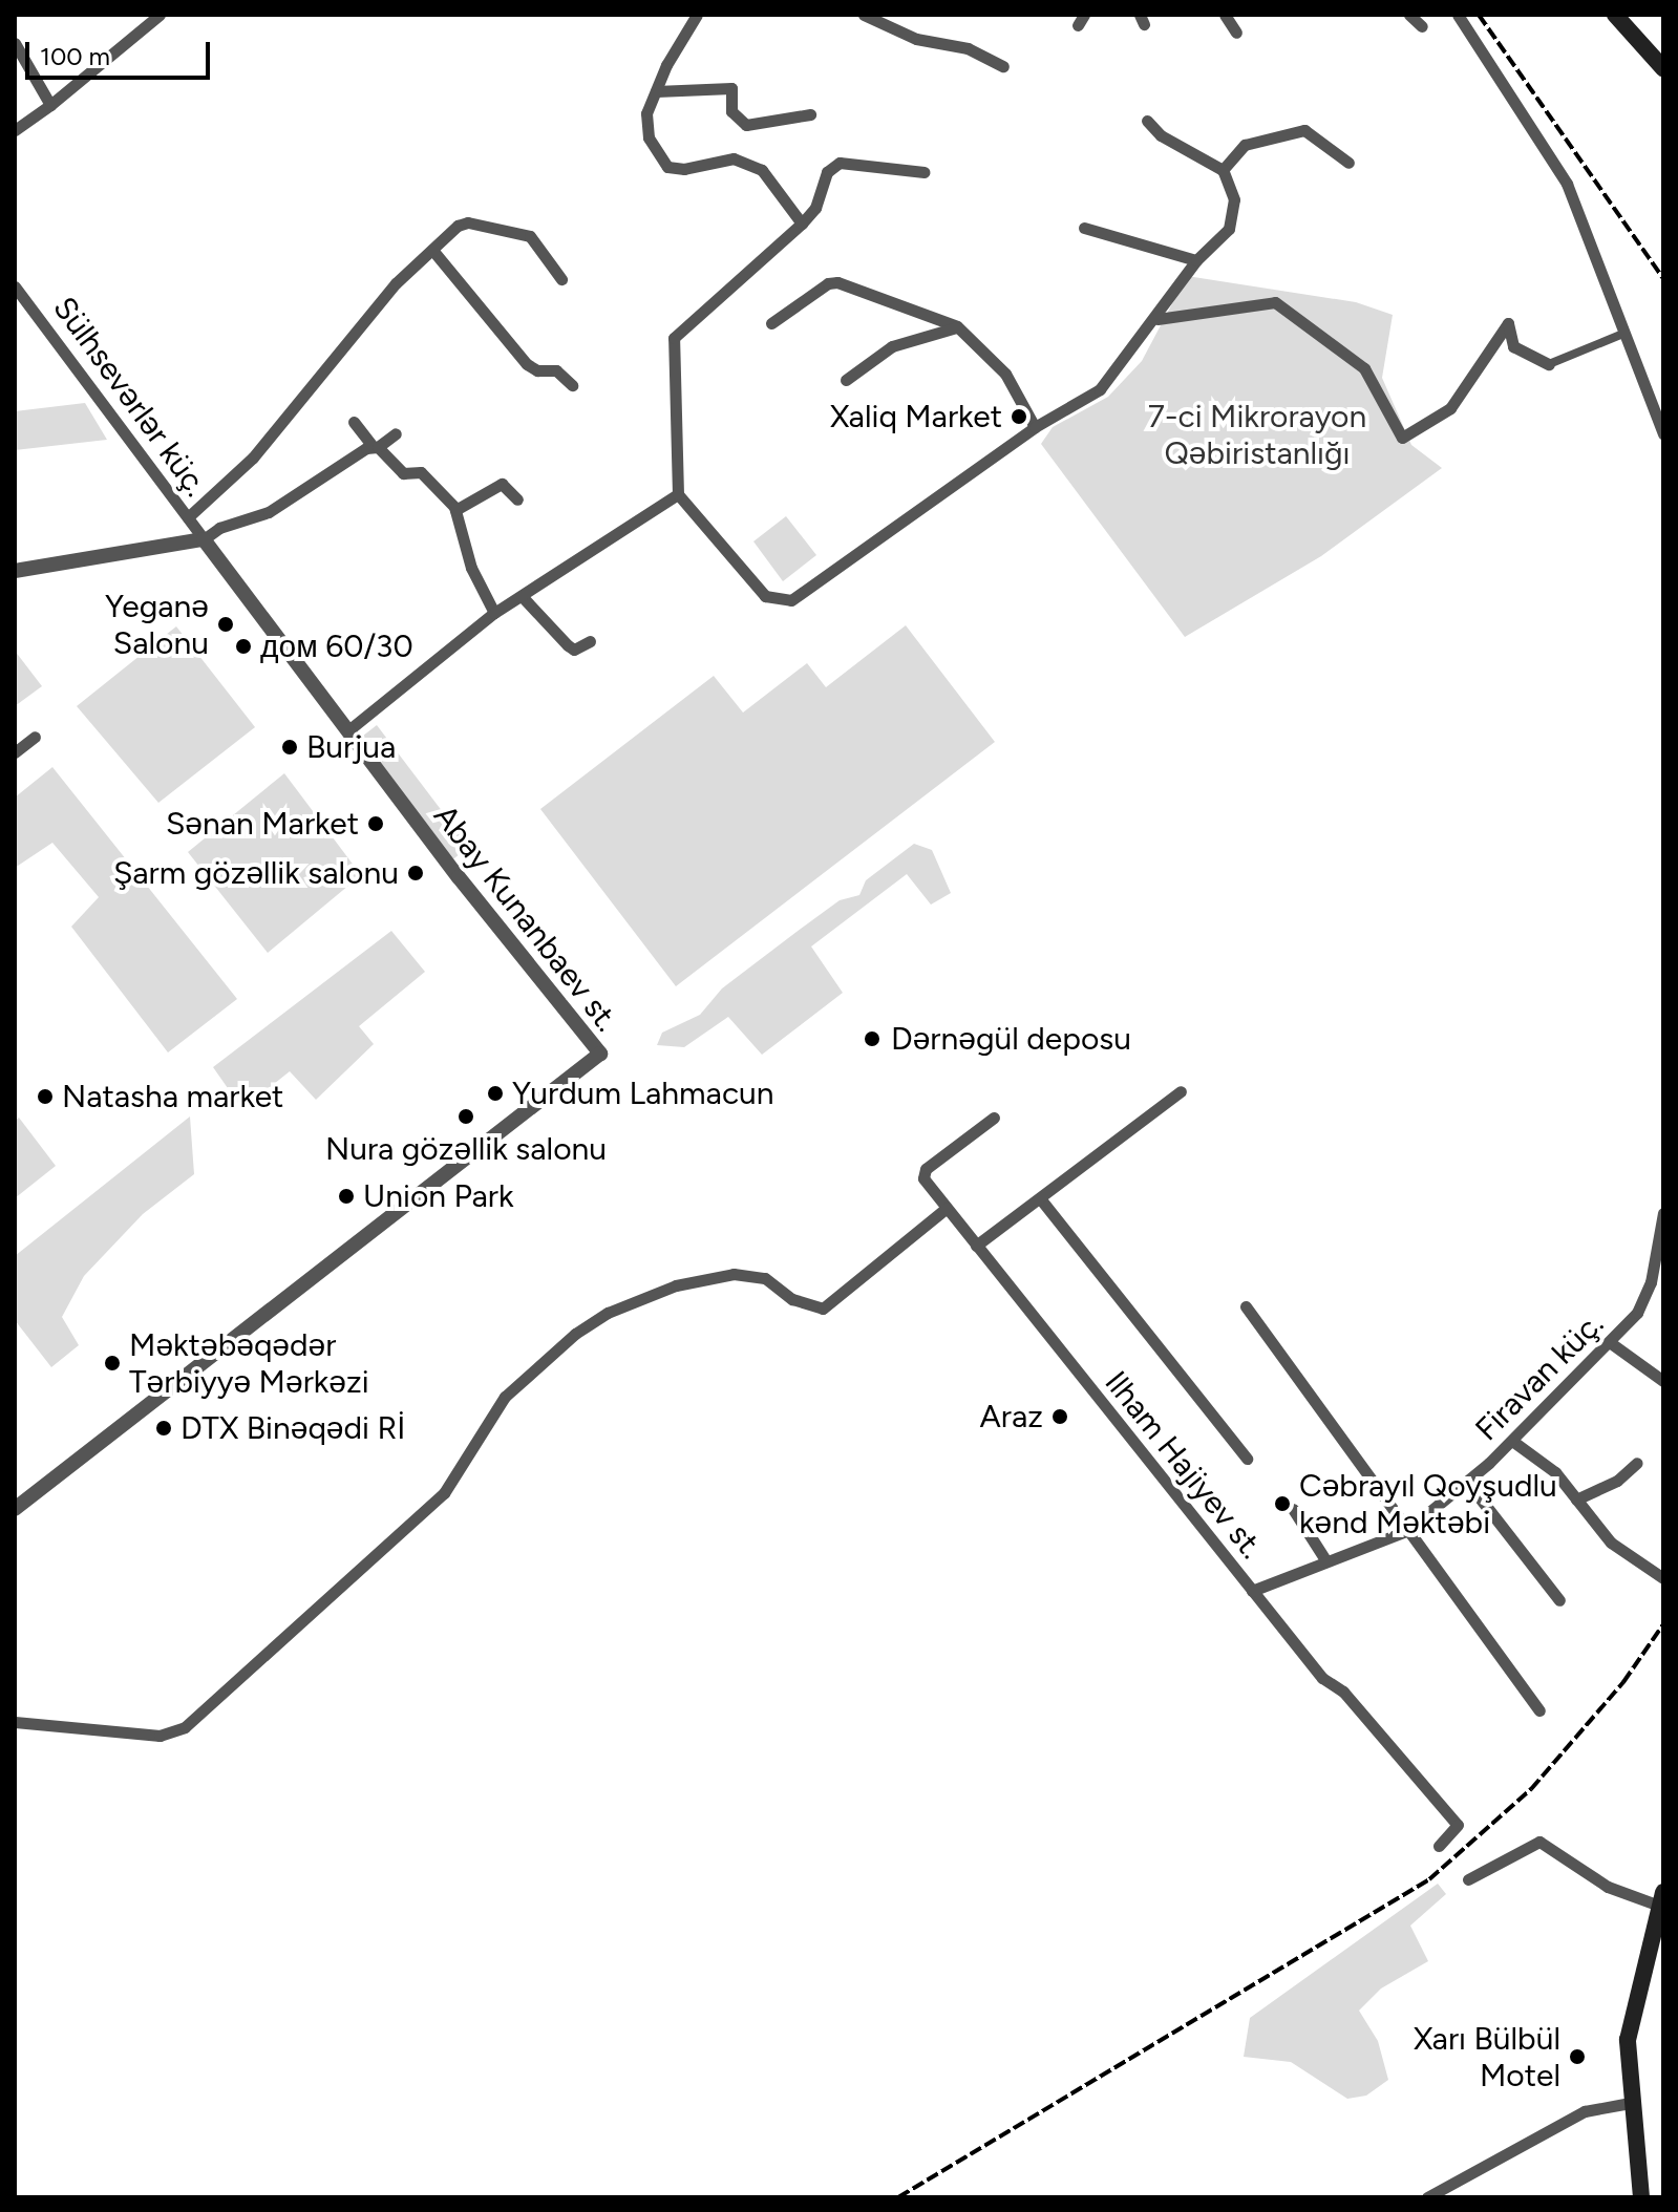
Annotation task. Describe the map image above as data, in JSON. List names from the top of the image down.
{
  "streets": {
    "street": [
      "Sülhsevərlər küç.",
      "Abay Kunanbaev st.",
      "Firavan küç.",
      "Ilham Hajiyev st."
    ]
  },
  "crossings": [
    ["Sülhsevərlər küç.", "Abay Kunanbaev st."],
    ["Firavan küç.", "Ilham Hajiyev st."]
  ],
  "parks": ["7-ci Mikrorayon Qəbiristanlığı"],
  "places": [
    "Xaliq Market",
    "Yeganə Salonu",
    "дом 60/30",
    "Burjua",
    "Sənan Market",
    "Şarm gözəllik salonu",
    "Dərnəgül deposu",
    "Yurdum Lahmacun",
    "Natasha market",
    "Nura gözəllik salonu",
    "Union Park",
    "Məktəbəqədər Tərbiyyə Mərkəzi",
    "Araz",
    "DTX Binəqədi Rİ",
    "Cəbrayıl Qoyşudlu kənd Məktəbi",
    "Xarı Bülbül Motel"
  ],
  "scale_bar": "100 m"
}
